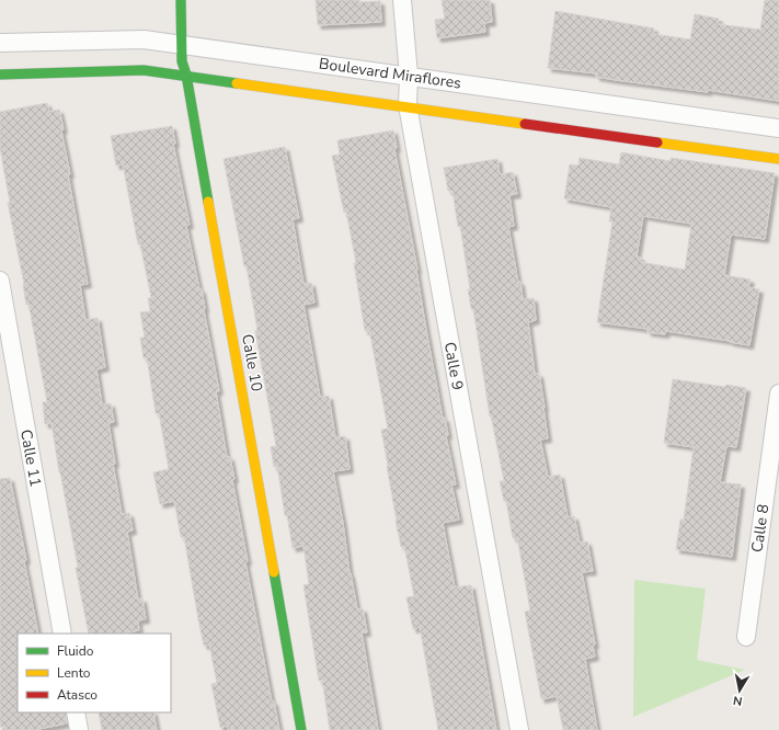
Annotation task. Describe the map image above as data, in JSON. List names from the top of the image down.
{
  "streets": {
    "street": [
      "Boulevard Miraflores",
      "Calle 10",
      "Calle 9",
      "Calle 11",
      "Calle 8"
    ]
  },
  "crossings": [
    ["Boulevard Miraflores", "Calle 10"],
    ["Boulevard Miraflores", "Calle 9"]
  ],
  "legend": ["Fluido", "Lento", "Atasco"],
  "north": "bottom"
}
